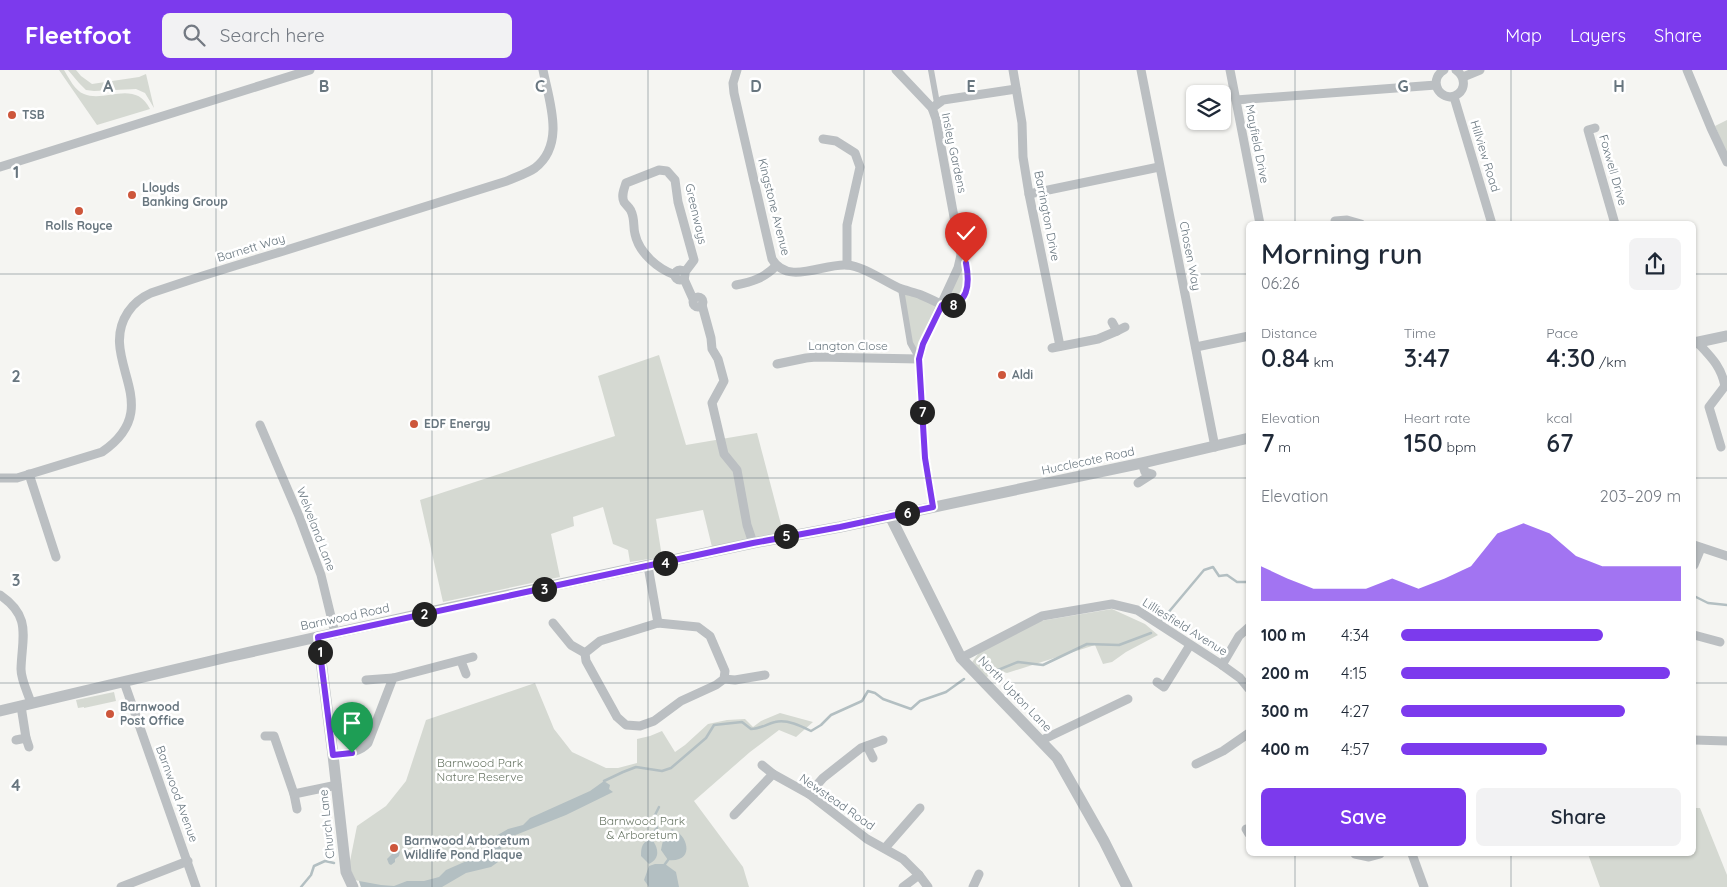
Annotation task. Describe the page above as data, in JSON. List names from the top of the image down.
{
  "streets": {
    "street": [
      "Mayfield Drive",
      "Insley Gardens",
      "Hillview Road",
      "Foxwell Drive",
      "Kingstone Avenue",
      "Greenways",
      "Barrington Drive",
      "Barnett Way",
      "Chosen Way",
      "Langton Close",
      "Hucclecote Road",
      "Welveland Lane",
      "Barnwood Road",
      "Lilliesfield Avenue",
      "North Upton Lane",
      "Barnwood Avenue",
      "Newstead Road",
      "Church Lane"
    ]
  },
  "crossings": [
    ["Insley Gardens", "Kingstone Avenue"],
    ["Insley Gardens", "Langton Close"],
    ["Insley Gardens", "Hucclecote Road"],
    ["Insley Gardens", "Barnwood Road"],
    ["Chosen Way", "Hucclecote Road"],
    ["Hucclecote Road", "Barnwood Road"],
    ["Welveland Lane", "Barnwood Road"],
    ["Barnwood Road", "North Upton Lane"],
    ["Barnwood Road", "Barnwood Avenue"],
    ["Barnwood Road", "Church Lane"],
    ["Lilliesfield Avenue", "North Upton Lane"]
  ],
  "parks": ["Barnwood Park Nature Reserve", "Barnwood Park & Arboretum"],
  "places": [
    "TSB",
    "Lloyds Banking Group",
    "Rolls Royce",
    "Aldi",
    "EDF Energy",
    "Barnwood Post Office",
    "Barnwood Arboretum Wildlife Pond Plaque"
  ],
  "page": {
    "header": "Fleetfoot",
    "search": "Search here",
    "nav": ["Map", "Layers", "Share"],
    "heading": ["Morning run", "06:26"],
    "pins": [
      "8",
      "7",
      "6",
      "5",
      "4",
      "3",
      "2",
      "1"
    ],
    "stats": [
      ["Distance", "0.84 km"],
      ["Time", "3:47"],
      ["Pace", "4:30 /km"],
      ["Elevation", "7 m"],
      ["Heart rate", "150 bpm"],
      ["kcal", "67"]
    ],
    "chart": ["Elevation", "203–209 m"],
    "list": [
      {
        "name": "100 m",
        "note": "4:34"
      },
      {
        "name": "200 m",
        "note": "4:15"
      },
      {
        "name": "300 m",
        "note": "4:27"
      },
      {
        "name": "400 m",
        "note": "4:57"
      }
    ],
    "buttons": ["Save", "Share"]
  },
  "grid": {
    "columns": [
      "A",
      "B",
      "C",
      "D",
      "E",
      "G",
      "H"
    ],
    "rows": [
      "1",
      "2",
      "3",
      "4"
    ]
  }
}
